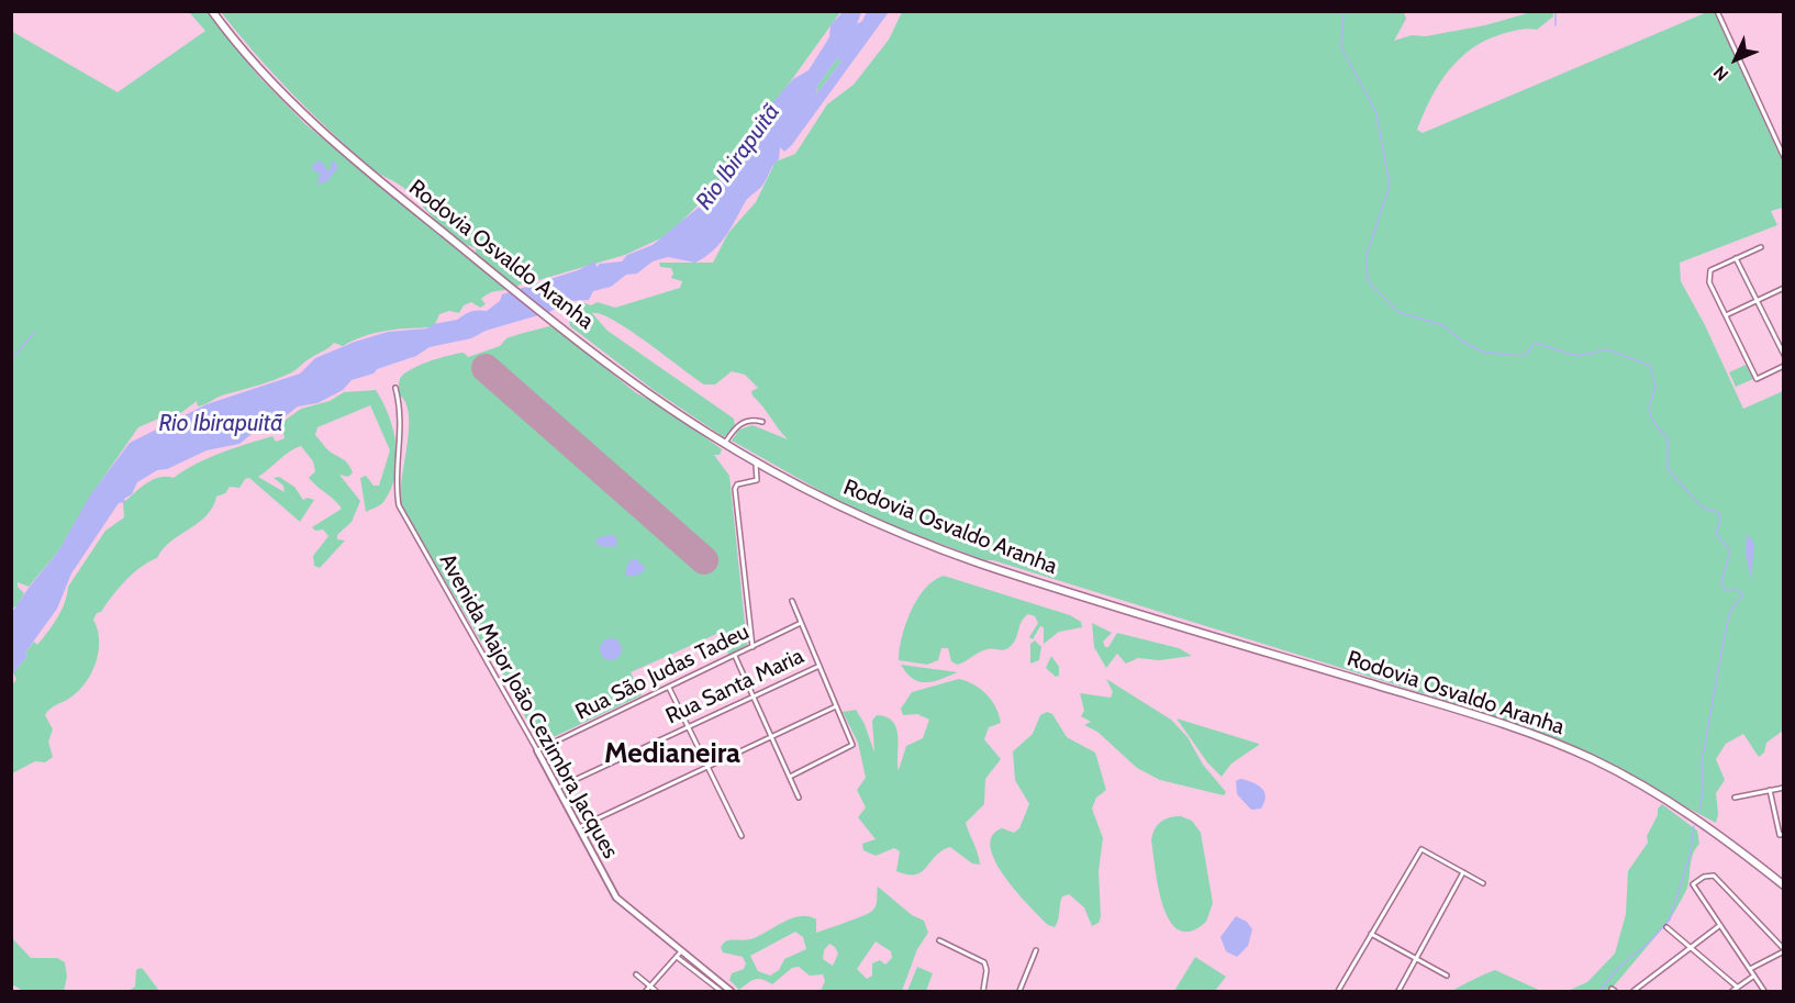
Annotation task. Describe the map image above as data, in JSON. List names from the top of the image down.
{
  "streets": {
    "highway": ["Rodovia Osvaldo Aranha"],
    "street": ["Rua São Judas Tadeu", "Rua Santa Maria", "Avenida Major João Cezimbra Jacques"]
  },
  "crossings": [
    ["Rua São Judas Tadeu", "Avenida Major João Cezimbra Jacques"],
    ["Rua Santa Maria", "Avenida Major João Cezimbra Jacques"]
  ],
  "districts": ["Medianeira"],
  "water": ["Rio Ibirapuitã"],
  "north": "bottom left"
}
